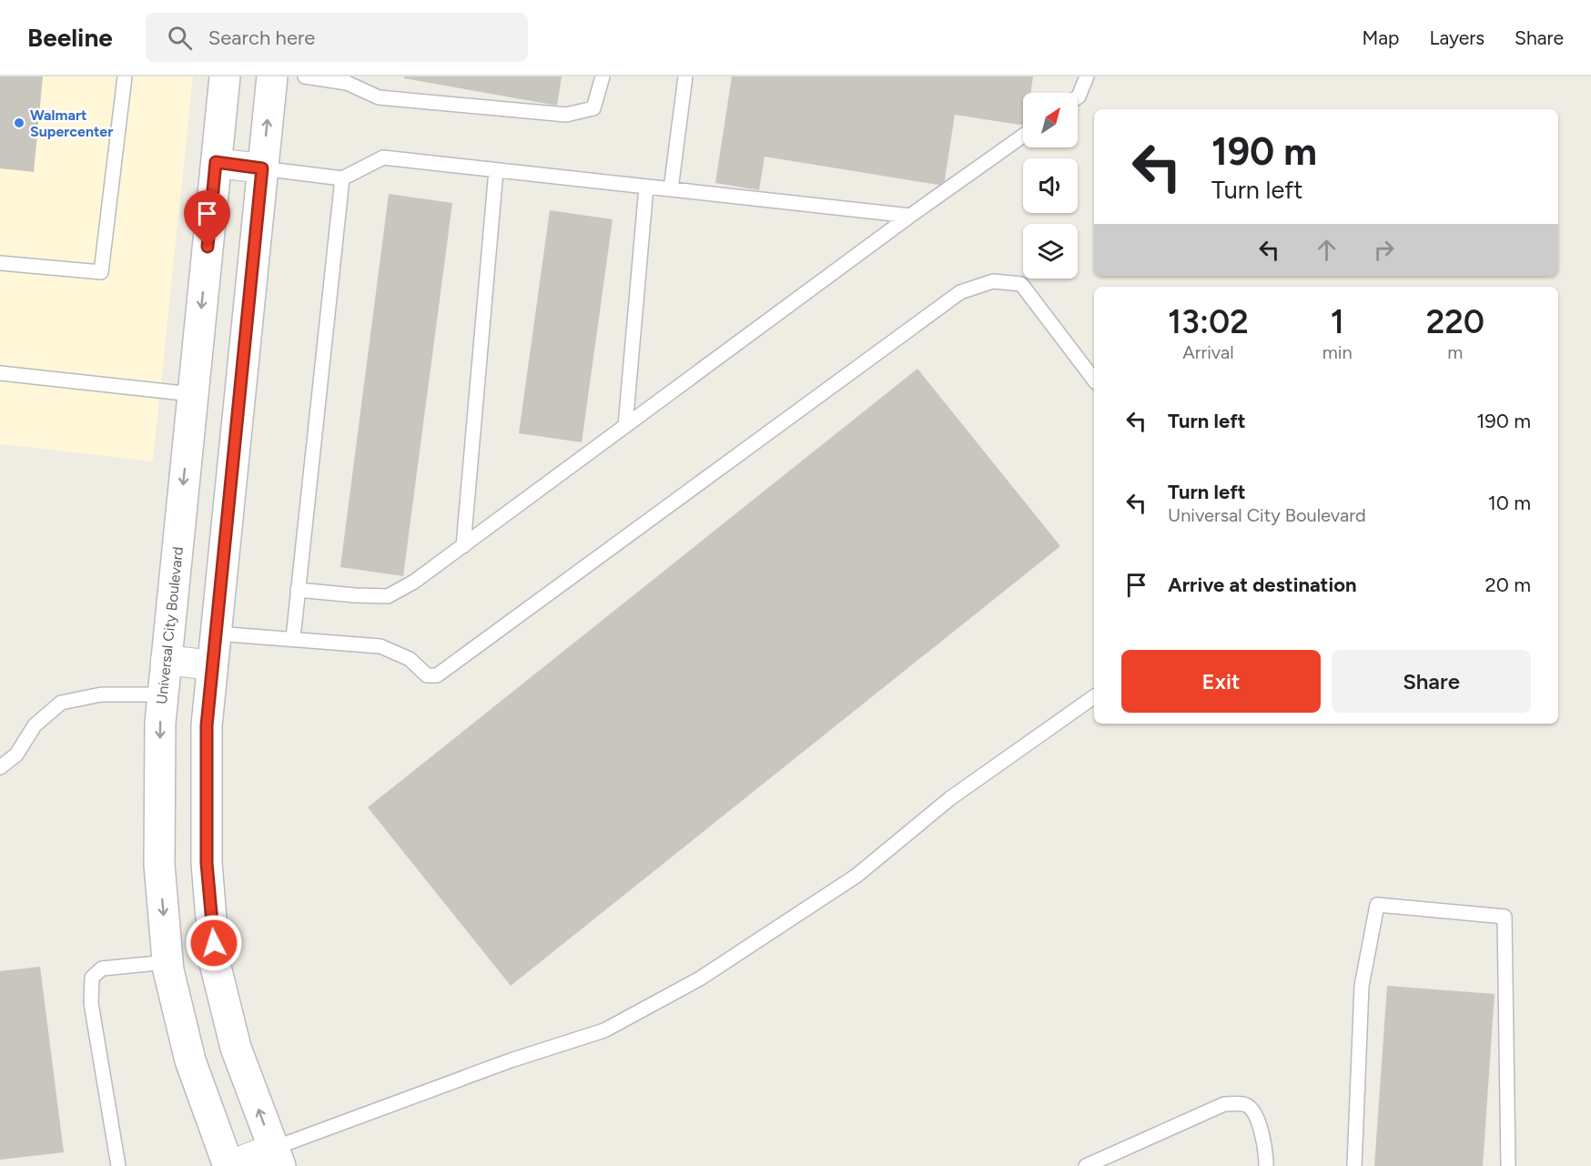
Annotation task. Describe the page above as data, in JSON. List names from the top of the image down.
{
  "streets": {
    "street": ["Universal City Boulevard"]
  },
  "places": ["Walmart Supercenter"],
  "north": "top right",
  "page": {
    "header": "Beeline",
    "search": "Search here",
    "nav": ["Map", "Layers", "Share"],
    "turn": ["190 m", "Turn left"],
    "eta": [
      "13:02",
      "Arrival",
      "1",
      "min",
      "220",
      "m"
    ],
    "list": [
      {
        "name": "Turn left",
        "value": "190 m"
      },
      {
        "name": "Turn left",
        "note": "Universal City Boulevard",
        "value": "10 m"
      },
      {
        "name": "Arrive at destination",
        "value": "20 m"
      }
    ],
    "buttons": ["Exit", "Share"]
  }
}
